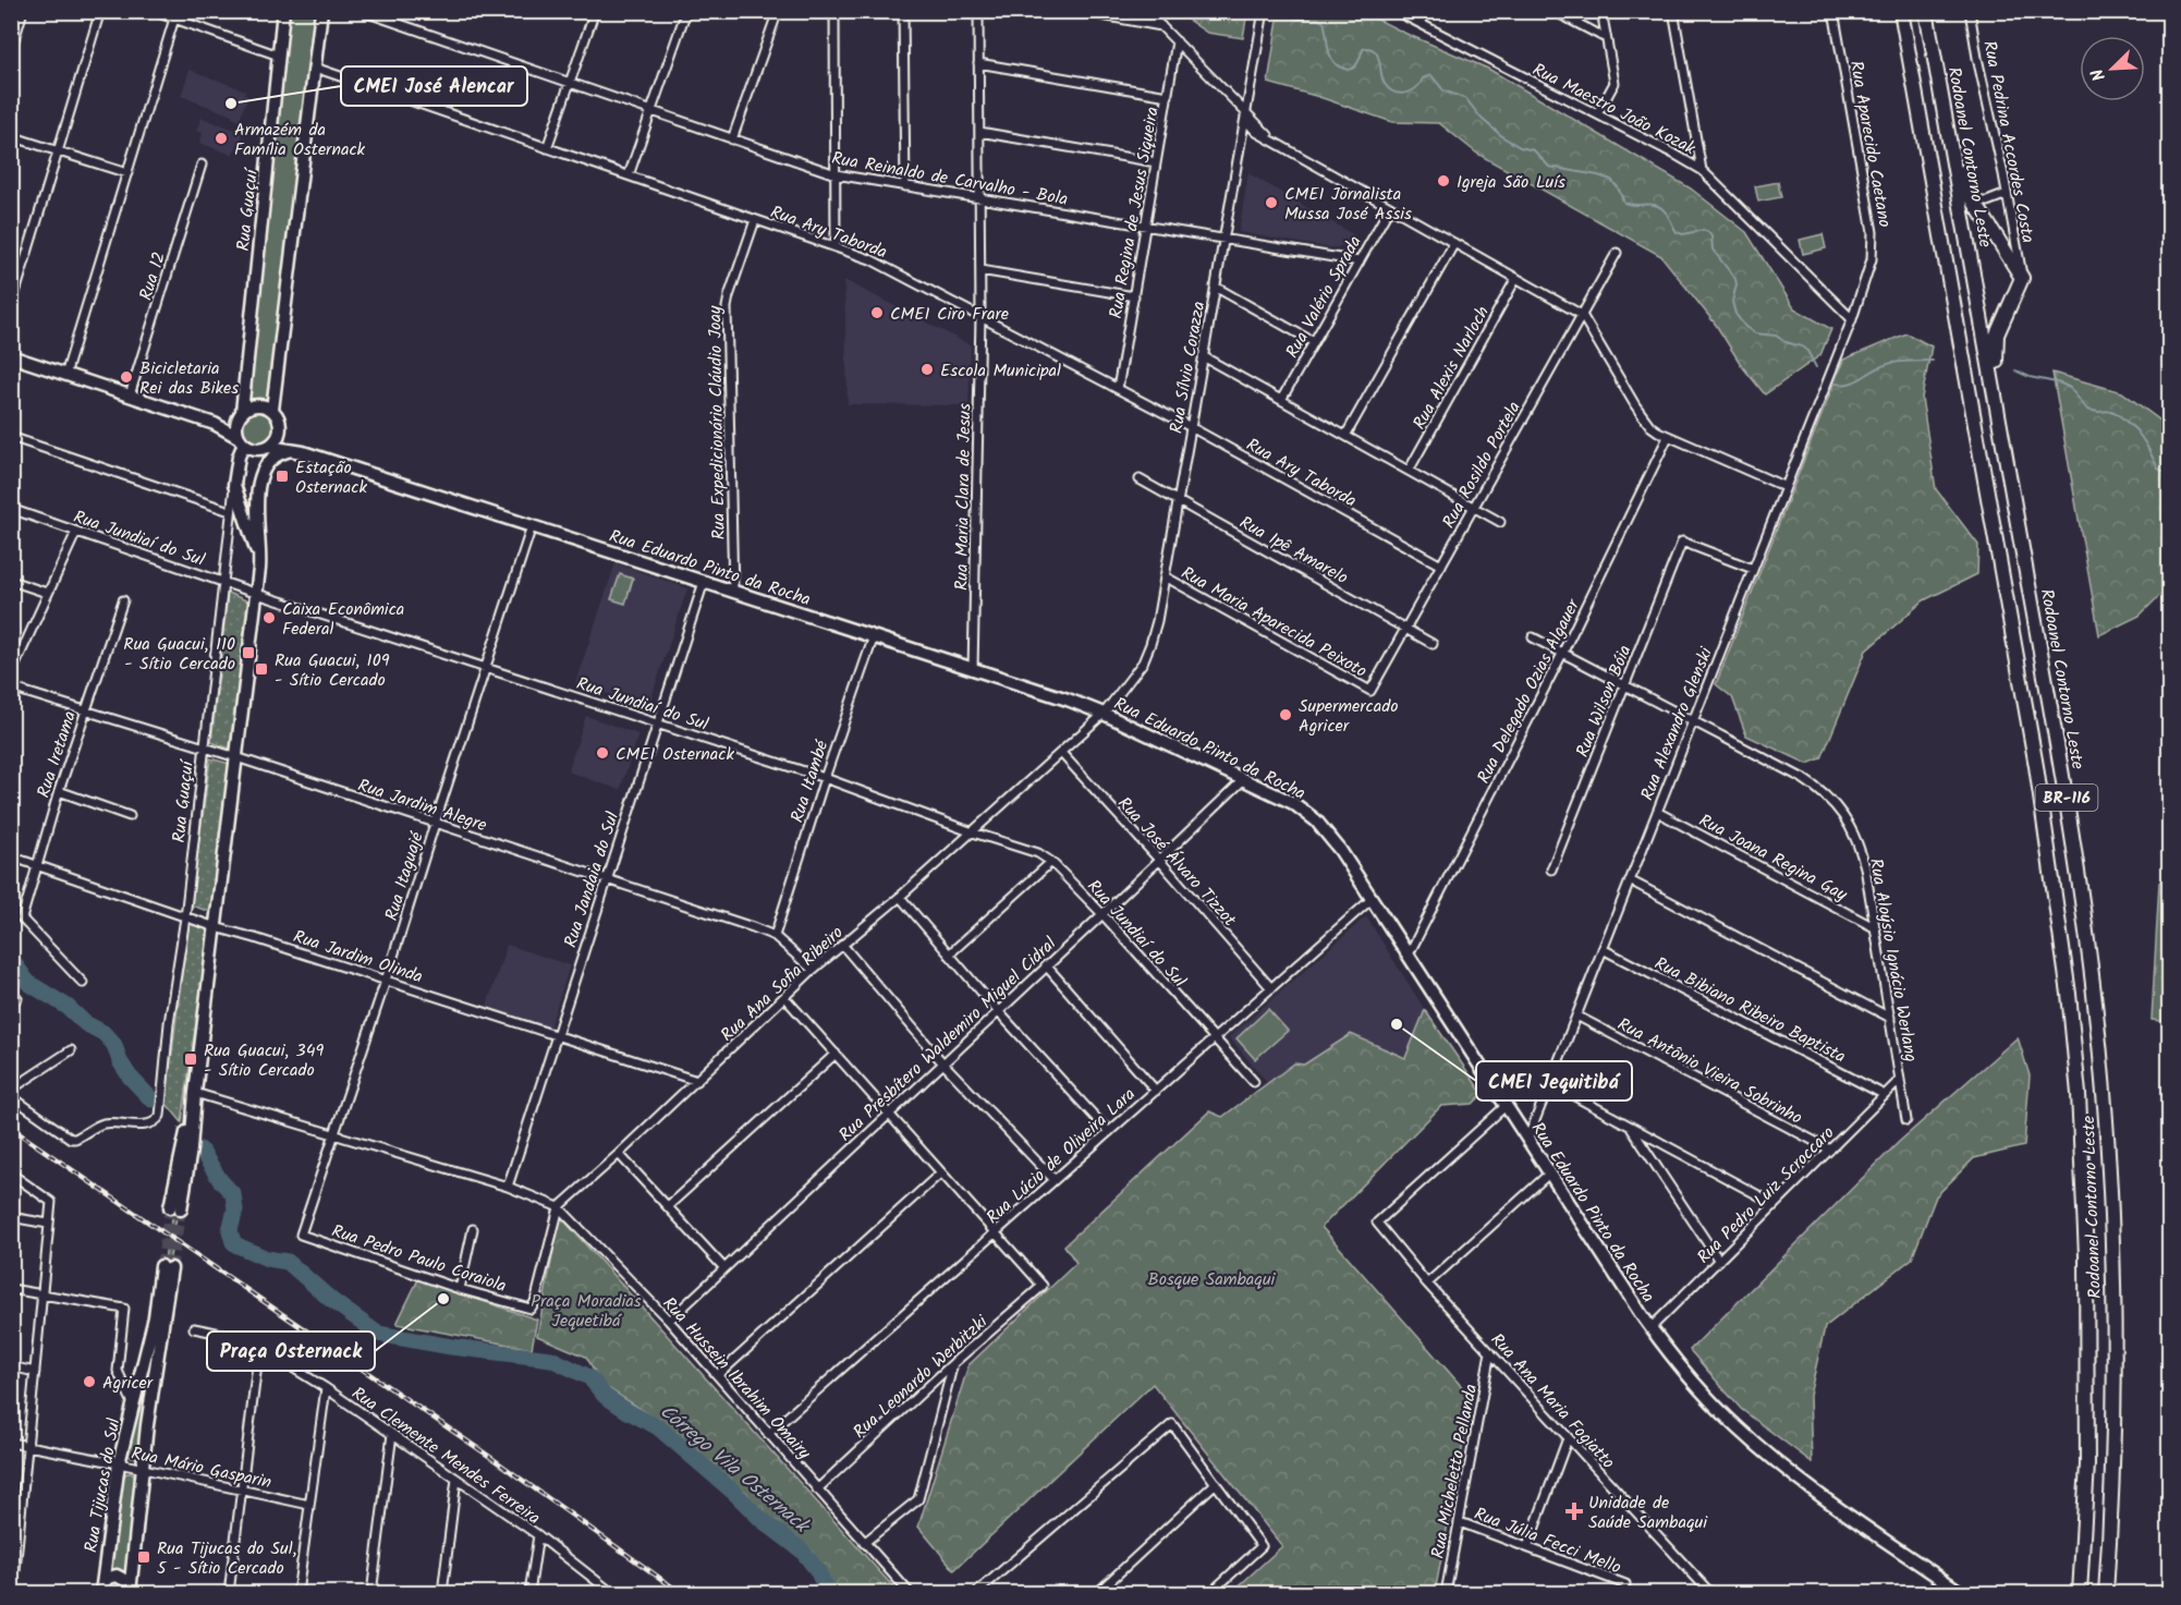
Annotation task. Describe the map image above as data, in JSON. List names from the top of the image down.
{
  "streets": {
    "highway": ["Rodoanel Contorno Leste", "BR-116"],
    "main road": ["Rua Guaçuí", "Rua Eduardo Pinto da Rocha", "Rua Tijucas do Sul"],
    "street": [
      "Rua Maestro João Kozak",
      "Rua Pedrina Accordes Costa",
      "Rua Aparecido Caetano",
      "Rua Reinaldo de Carvalho - Bola",
      "Rua Regina de Jesus Siqueira",
      "Rua Ary Taborda",
      "Rua 12",
      "Rua Valério Sprada",
      "Rua Sílvio Corazza",
      "Rua Alexis Narloch",
      "Rua Expedicionário Cláudio Joay",
      "Rua Rosildo Portela",
      "Rua Maria Clara de Jesus",
      "Rua Jundiaí do Sul",
      "Rua Ipê Amarelo",
      "Rua Maria Aparecida Peixoto",
      "Rua Delegado Ozias Algauer",
      "Rua Wilson Bóia",
      "Rua Alexandro Glenski",
      "Rua Iretama",
      "Rua Itambé",
      "Rua Jardim Alegre",
      "Rua Joana Regina Gay",
      "Rua José Álvaro Tizzot",
      "Rua Itaguajé",
      "Rua Jandaia do Sul",
      "Rua Jardim Olinda",
      "Rua Aloýsio Ignácio Werlang",
      "Rua Ana Sofia Ribeiro",
      "Rua Bibiano Ribeiro Baptista",
      "Rua Presbítero Waldemiro Miguel Cidral",
      "Rua Antônio Vieira Sobrinho",
      "Rua Lúcio de Oliveira Lara",
      "Rua Pedro Luiz Scroccaro",
      "Rua Pedro Paulo Coraiola",
      "Rua Leonardo Werbitzki",
      "Rua Hussein Ibrahim Omairy",
      "Rua Ana Maria Fogiatto",
      "Rua Clemente Mendes Ferreira",
      "Rua Mário Gasparin",
      "Rua Micheletto Pellanda",
      "Rua Júlia Fecci Mello"
    ]
  },
  "crossings": [
    ["Rua Maestro João Kozak", "Rua Aparecido Caetano"],
    ["Rua Maestro João Kozak", "Rua Alexandro Glenski"],
    ["Rua Aparecido Caetano", "Rua Alexandro Glenski"],
    ["Rua Reinaldo de Carvalho - Bola", "Rua Regina de Jesus Siqueira"],
    ["Rua Reinaldo de Carvalho - Bola", "Rua Valério Sprada"],
    ["Rua Reinaldo de Carvalho - Bola", "Rua Sílvio Corazza"],
    ["Rua Reinaldo de Carvalho - Bola", "Rua Maria Clara de Jesus"],
    ["Rua Guaçuí", "Rua Jundiaí do Sul"],
    ["Rua Guaçuí", "Rua Eduardo Pinto da Rocha"],
    ["Rua Guaçuí", "Rua Jardim Alegre"],
    ["Rua Guaçuí", "Rua Jardim Olinda"],
    ["Rua Guaçuí", "Rua Hussein Ibrahim Omairy"],
    ["Rua Regina de Jesus Siqueira", "Rua Ary Taborda"],
    ["Rua Ary Taborda", "Rua Sílvio Corazza"],
    ["Rua Ary Taborda", "Rua Expedicionário Cláudio Joay"],
    ["Rua Ary Taborda", "Rua Rosildo Portela"],
    ["Rua Ary Taborda", "Rua Maria Clara de Jesus"],
    ["Rua Sílvio Corazza", "Rua Ipê Amarelo"],
    ["Rua Sílvio Corazza", "Rua Eduardo Pinto da Rocha"],
    ["Rua Sílvio Corazza", "Rua Maria Aparecida Peixoto"],
    ["Rua Sílvio Corazza", "Rua Ana Sofia Ribeiro"],
    ["Rua Expedicionário Cláudio Joay", "Rua Eduardo Pinto da Rocha"],
    ["Rua Rosildo Portela", "Rua Ipê Amarelo"],
    ["Rua Rosildo Portela", "Rua Maria Aparecida Peixoto"],
    ["Rua Maria Clara de Jesus", "Rua Eduardo Pinto da Rocha"],
    ["Rua Jundiaí do Sul", "Rua Itambé"],
    ["Rua Jundiaí do Sul", "Rua Itaguajé"],
    ["Rua Jundiaí do Sul", "Rua Jandaia do Sul"],
    ["Rua Jundiaí do Sul", "Rua Ana Sofia Ribeiro"],
    ["Rua Jundiaí do Sul", "Rua Presbítero Waldemiro Miguel Cidral"],
    ["Rua Jundiaí do Sul", "Rua Lúcio de Oliveira Lara"],
    ["Rua Eduardo Pinto da Rocha", "Rua Delegado Ozias Algauer"],
    ["Rua Eduardo Pinto da Rocha", "Rua Alexandro Glenski"],
    ["Rua Eduardo Pinto da Rocha", "Rua Itambé"],
    ["Rua Eduardo Pinto da Rocha", "Rua Itaguajé"],
    ["Rua Eduardo Pinto da Rocha", "Rua Jandaia do Sul"],
    ["Rua Eduardo Pinto da Rocha", "Rua Ana Sofia Ribeiro"],
    ["Rua Eduardo Pinto da Rocha", "Rua Presbítero Waldemiro Miguel Cidral"],
    ["Rua Eduardo Pinto da Rocha", "Rua Lúcio de Oliveira Lara"],
    ["Rua Eduardo Pinto da Rocha", "Rua Pedro Luiz Scroccaro"],
    ["Rua Eduardo Pinto da Rocha", "Rua Ana Maria Fogiatto"],
    ["Rua Delegado Ozias Algauer", "Rua Aloýsio Ignácio Werlang"],
    ["Rua Wilson Bóia", "Rua Alexandro Glenski"],
    ["Rua Wilson Bóia", "Rua Aloýsio Ignácio Werlang"],
    ["Rua Alexandro Glenski", "Rua Joana Regina Gay"],
    ["Rua Alexandro Glenski", "Rua Aloýsio Ignácio Werlang"],
    ["Rua Alexandro Glenski", "Rua Bibiano Ribeiro Baptista"],
    ["Rua Alexandro Glenski", "Rua Antônio Vieira Sobrinho"],
    ["Rua Iretama", "Rua Jardim Alegre"],
    ["Rua Iretama", "Rua Jardim Olinda"],
    ["Rua Itambé", "Rua Jardim Alegre"],
    ["Rua Jardim Alegre", "Rua Itaguajé"],
    ["Rua Jardim Alegre", "Rua Jandaia do Sul"],
    ["Rua Jardim Alegre", "Rua Ana Sofia Ribeiro"],
    ["Rua Joana Regina Gay", "Rua Aloýsio Ignácio Werlang"],
    ["Rua José Álvaro Tizzot", "Rua Ana Sofia Ribeiro"],
    ["Rua José Álvaro Tizzot", "Rua Presbítero Waldemiro Miguel Cidral"],
    ["Rua José Álvaro Tizzot", "Rua Lúcio de Oliveira Lara"],
    ["Rua Itaguajé", "Rua Jardim Olinda"],
    ["Rua Itaguajé", "Rua Pedro Paulo Coraiola"],
    ["Rua Itaguajé", "Rua Hussein Ibrahim Omairy"],
    ["Rua Jandaia do Sul", "Rua Jardim Olinda"],
    ["Rua Jandaia do Sul", "Rua Hussein Ibrahim Omairy"],
    ["Rua Jardim Olinda", "Rua Ana Sofia Ribeiro"],
    ["Rua Aloýsio Ignácio Werlang", "Rua Pedro Luiz Scroccaro"],
    ["Rua Ana Sofia Ribeiro", "Rua Pedro Paulo Coraiola"],
    ["Rua Ana Sofia Ribeiro", "Rua Hussein Ibrahim Omairy"],
    ["Rua Bibiano Ribeiro Baptista", "Rua Pedro Luiz Scroccaro"],
    ["Rua Presbítero Waldemiro Miguel Cidral", "Rua Hussein Ibrahim Omairy"],
    ["Rua Antônio Vieira Sobrinho", "Rua Pedro Luiz Scroccaro"],
    ["Rua Lúcio de Oliveira Lara", "Rua Leonardo Werbitzki"],
    ["Rua Lúcio de Oliveira Lara", "Rua Hussein Ibrahim Omairy"],
    ["Rua Pedro Paulo Coraiola", "Rua Hussein Ibrahim Omairy"],
    ["Rua Leonardo Werbitzki", "Rua Hussein Ibrahim Omairy"],
    ["Rua Ana Maria Fogiatto", "Rua Micheletto Pellanda"],
    ["Rua Mário Gasparin", "Rua Tijucas do Sul"],
    ["Rua Micheletto Pellanda", "Rua Júlia Fecci Mello"]
  ],
  "water": ["Córrego Vila Osternack"],
  "parks": ["Bosque Sambaqui", "Praça Moradias Jequetibá"],
  "places": {
    "other": [
      "CMEI José Alencar",
      "Armazém da Família Osternack",
      "Igreja São Luís",
      "CMEI Jornalista Mussa José Assis",
      "CMEI Ciro Frare",
      "Escola Municipal",
      "Bicicletaria Rei das Bikes",
      "Caixa Econômica Federal",
      "Supermercado Agricer",
      "CMEI Osternack",
      "CMEI Jequitibá",
      "Praça Osternack",
      "Agricer"
    ],
    "transit": [
      "Estação Osternack",
      "Rua Guacui, 110 - Sítio Cercado",
      "Rua Guacui, 109 - Sítio Cercado",
      "Rua Guacui, 349 - Sítio Cercado",
      "Rua Tijucas do Sul, 5 - Sítio Cercado"
    ],
    "health": ["Unidade de Saúde Sambaqui"]
  },
  "north": "bottom left"
}
